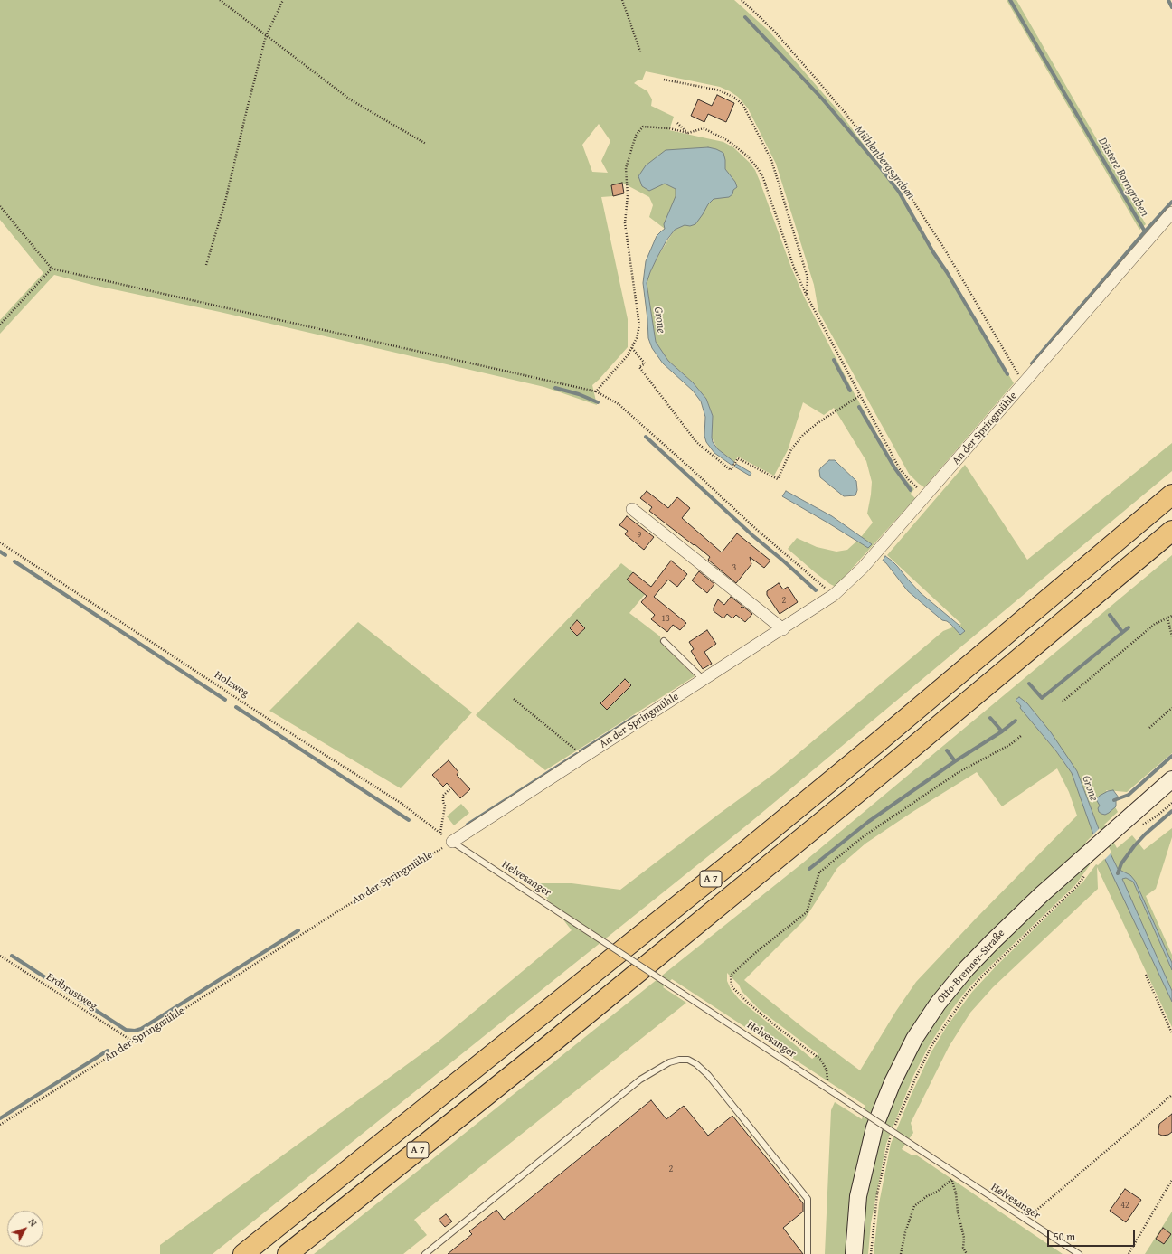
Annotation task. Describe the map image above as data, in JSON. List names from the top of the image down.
{
  "streets": {
    "highway": ["A 7"],
    "main road": ["Otto-Brenner-Straße"],
    "street": ["An der Springmühle"],
    "lane": ["Helvesanger"],
    "path": ["Holzweg", "Erdbrustweg"]
  },
  "crossings": [
    ["An der Springmühle", "Holzweg"],
    ["An der Springmühle", "Helvesanger"],
    ["An der Springmühle", "Erdbrustweg"],
    ["Holzweg", "Helvesanger"]
  ],
  "water": ["Mühlenbergsgraben", "Düstere Borngraben", "Grone"],
  "house_numbers": [
    "9",
    "3",
    "2",
    "13",
    "2",
    "42"
  ],
  "scale_bar": "50 m",
  "north": "top right"
}
